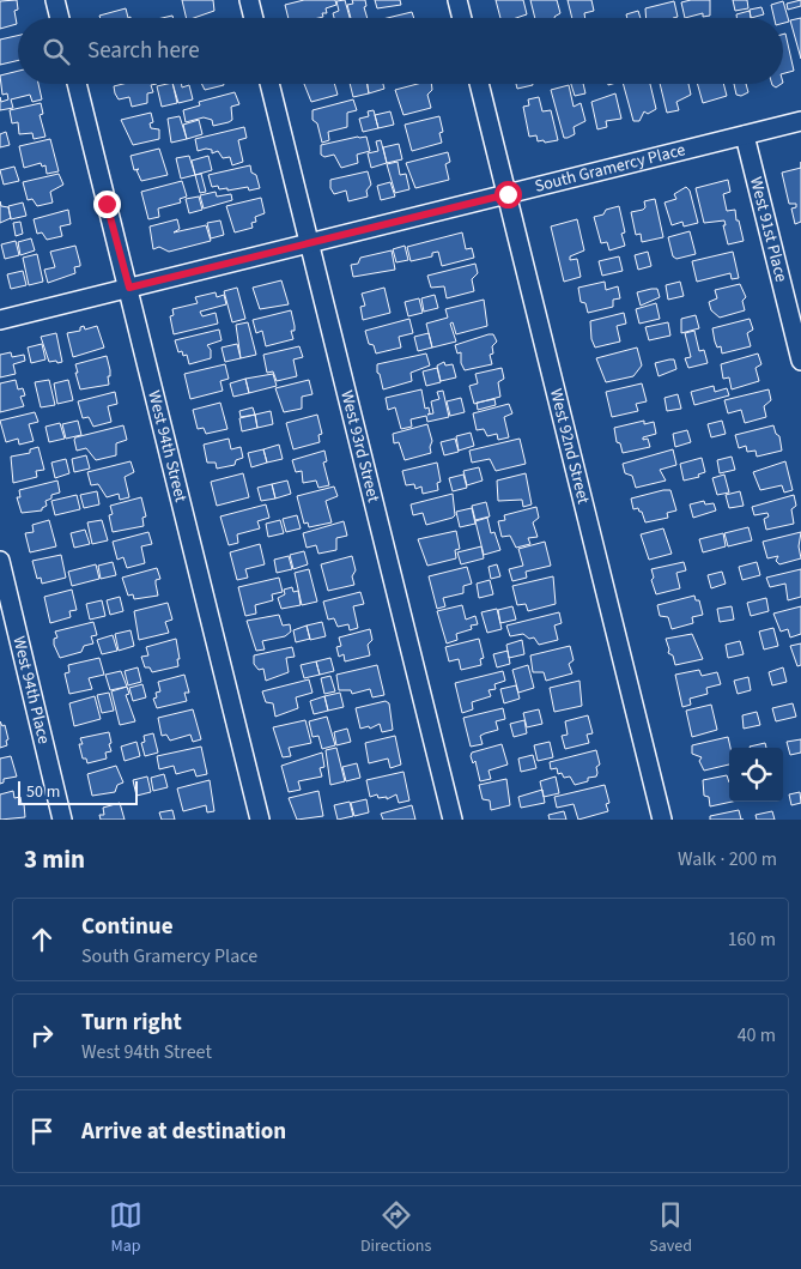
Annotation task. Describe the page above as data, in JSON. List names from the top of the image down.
{
  "streets": {
    "street": [
      "South Gramercy Place",
      "West 91st Place",
      "West 94th Street",
      "West 93rd Street",
      "West 92nd Street",
      "West 94th Place"
    ]
  },
  "crossings": [
    ["South Gramercy Place", "West 91st Place"],
    ["South Gramercy Place", "West 94th Street"],
    ["South Gramercy Place", "West 93rd Street"],
    ["South Gramercy Place", "West 92nd Street"]
  ],
  "scale_bar": "50 m",
  "page": {
    "search": "Search here",
    "scale": "50 m",
    "heading": ["3 min", "Walk · 200 m"],
    "list": [
      ["Continue", "South Gramercy Place", "160 m"],
      ["Turn right", "West 94th Street", "40 m"],
      "Arrive at destination"
    ],
    "nav": ["Map", "Directions", "Saved"]
  }
}
